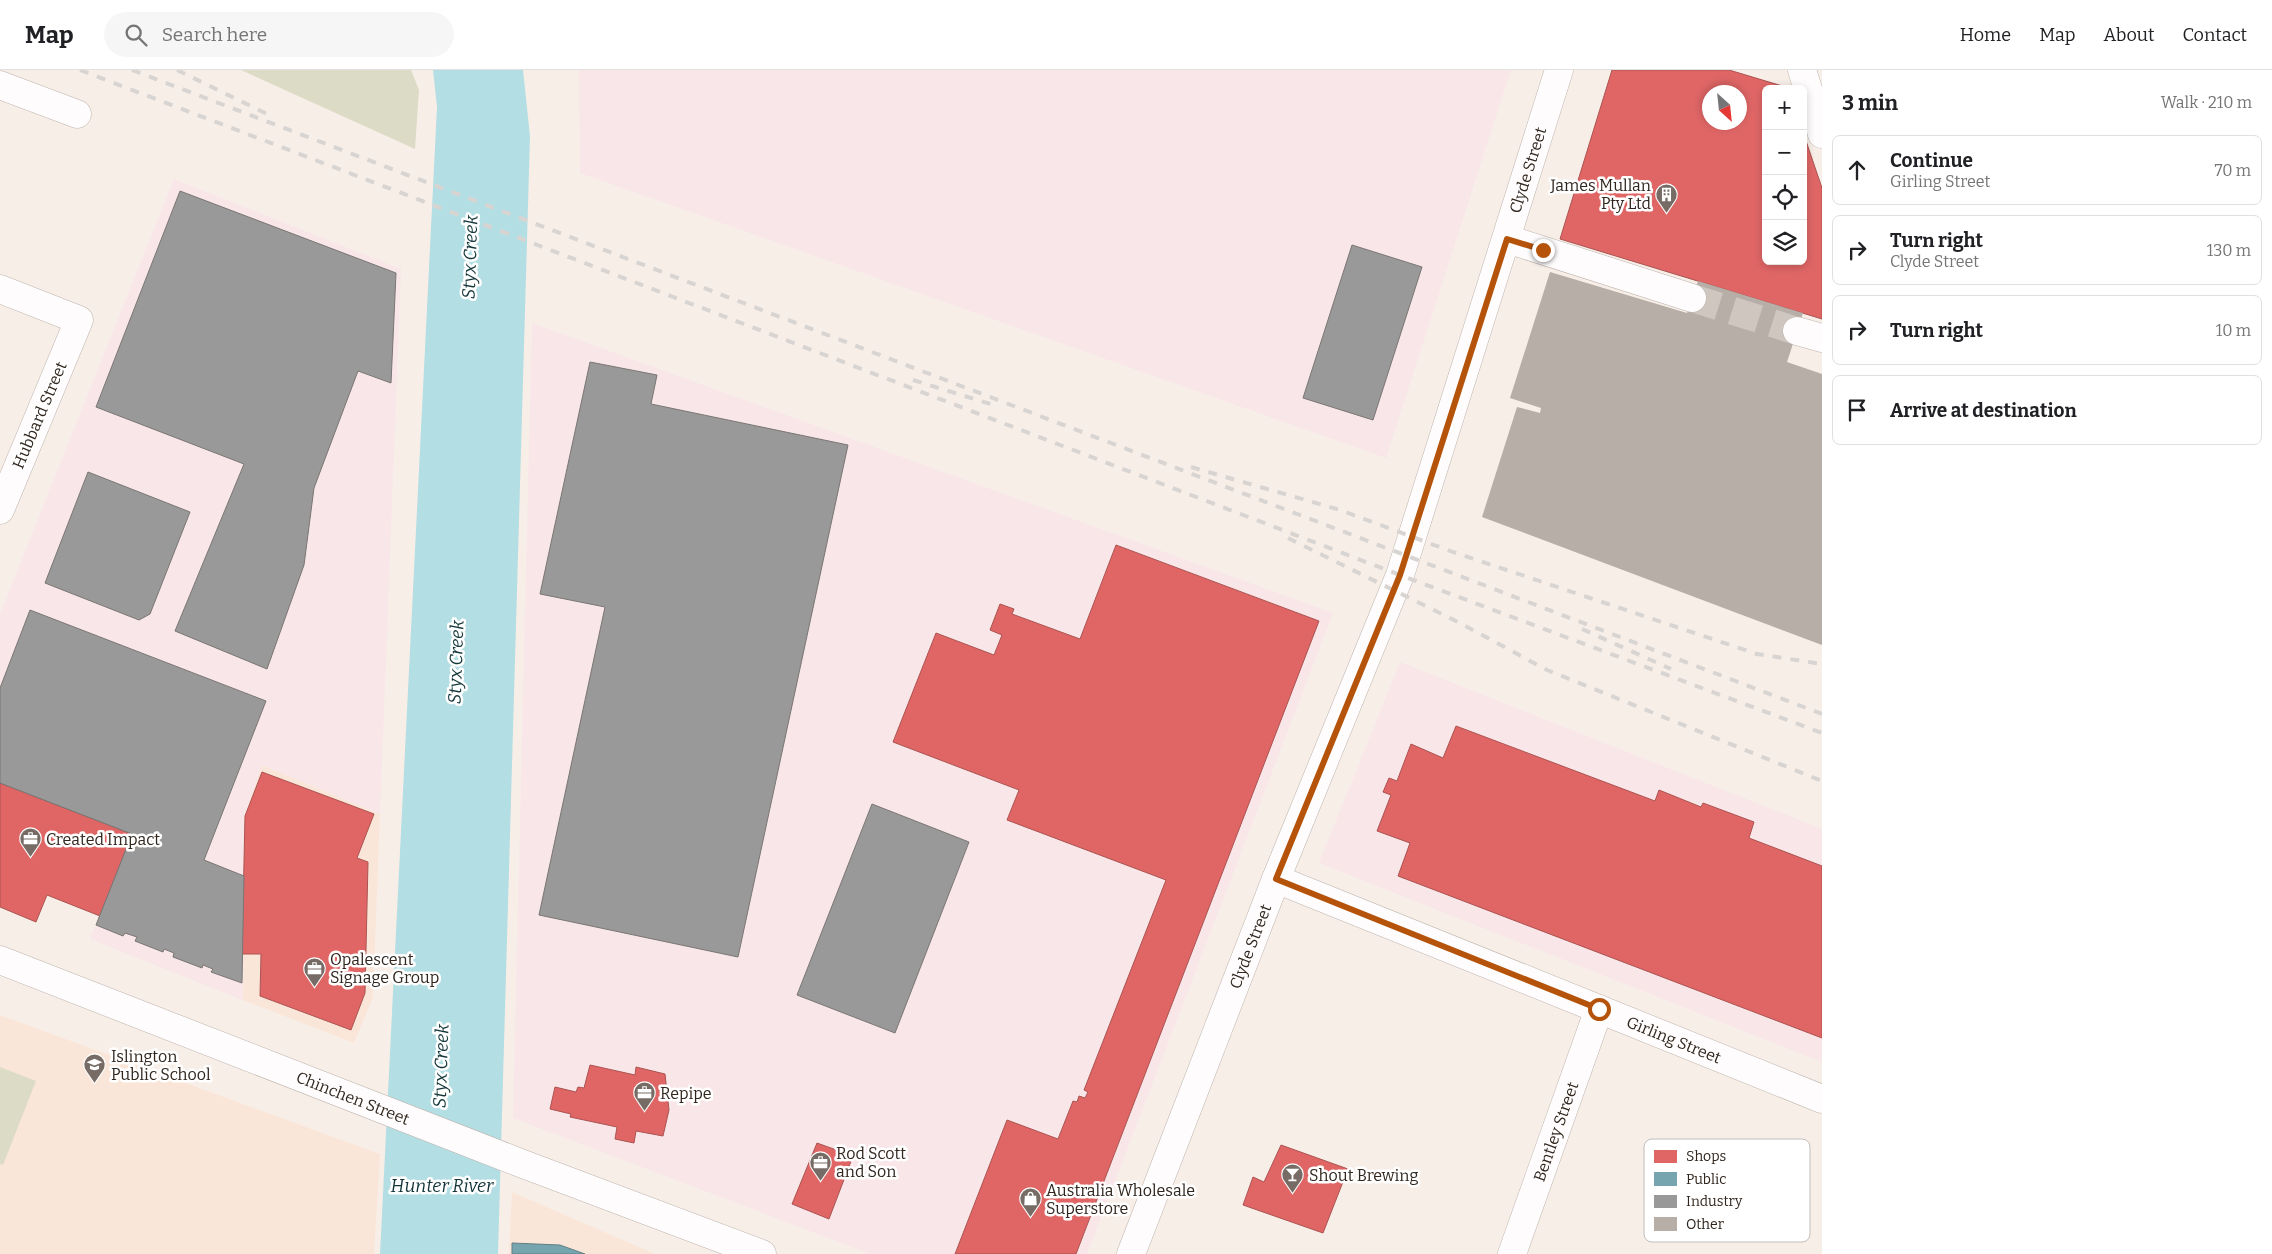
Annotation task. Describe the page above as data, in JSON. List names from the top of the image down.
{
  "streets": {
    "street": [
      "Clyde Street",
      "Hubbard Street",
      "Girling Street",
      "Chinchen Street",
      "Bentley Street"
    ]
  },
  "crossings": [
    ["Clyde Street", "Girling Street"],
    ["Girling Street", "Bentley Street"]
  ],
  "water": ["Styx Creek", "Hunter River"],
  "places": {
    "building": ["James Mullan Pty Ltd"],
    "office": [
      "Created Impact",
      "Opalescent Signage Group",
      "Repipe",
      "Rod Scott and Son"
    ],
    "school or university": ["Islington Public School"],
    "bar": ["Shout Brewing"],
    "shop": ["Australia Wholesale Superstore"]
  },
  "legend": [
    "Shops",
    "Public",
    "Industry",
    "Other"
  ],
  "north": "bottom right",
  "page": {
    "header": "Map",
    "search": "Search here",
    "nav": [
      "Home",
      "Map",
      "About",
      "Contact"
    ],
    "heading": ["3 min", "Walk · 210 m"],
    "map_buttons": ["+", "−"],
    "list": [
      ["Continue", "Girling Street", "70 m"],
      ["Turn right", "Clyde Street", "130 m"],
      ["Turn right", "10 m"],
      "Arrive at destination"
    ]
  }
}
